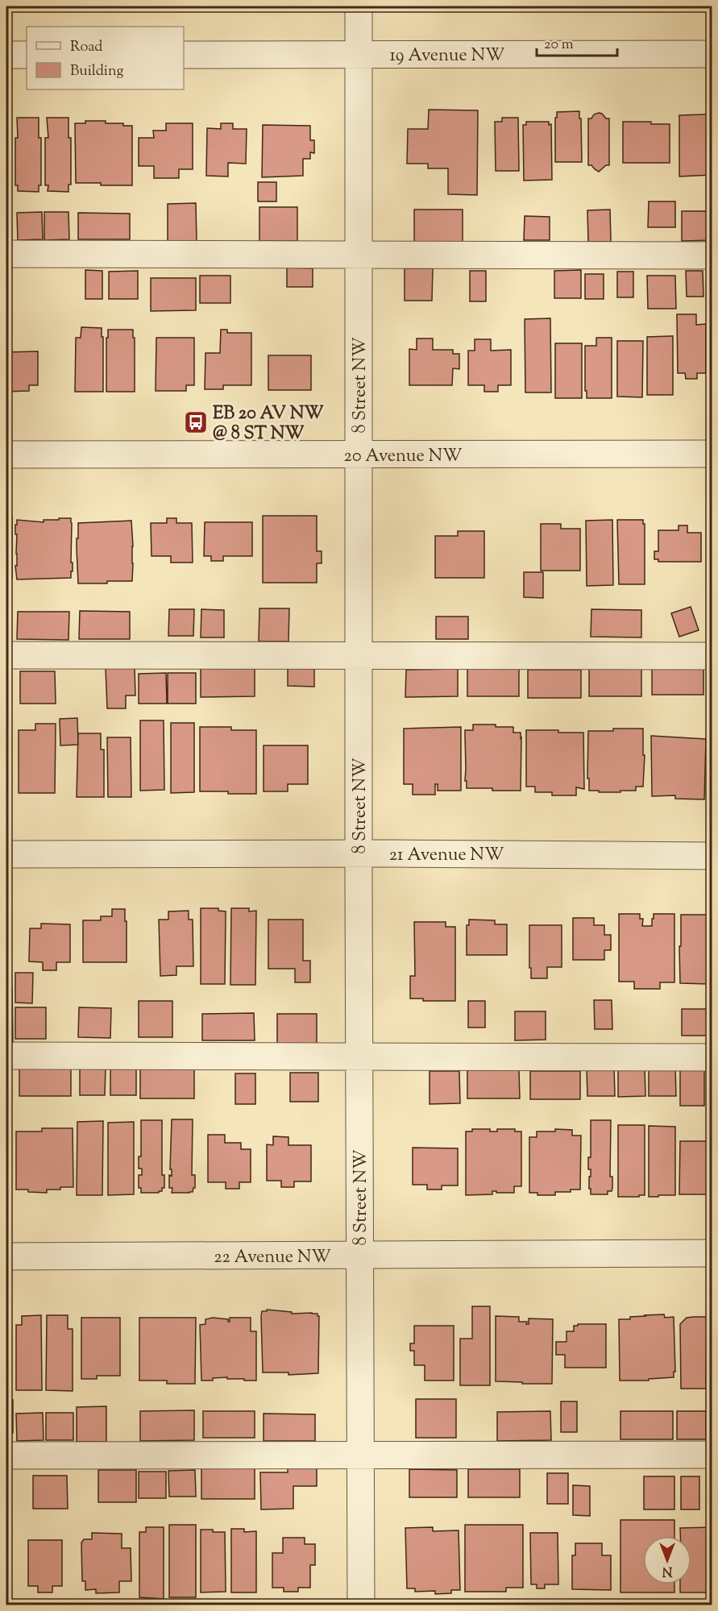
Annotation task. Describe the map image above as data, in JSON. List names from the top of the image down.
{
  "streets": {
    "street": [
      "19 Avenue NW",
      "8 Street NW",
      "20 Avenue NW",
      "21 Avenue NW",
      "22 Avenue NW"
    ]
  },
  "crossings": [
    ["19 Avenue NW", "8 Street NW"],
    ["8 Street NW", "20 Avenue NW"],
    ["8 Street NW", "21 Avenue NW"],
    ["8 Street NW", "22 Avenue NW"]
  ],
  "places": {
    "bus stop": ["EB 20 AV NW @ 8 ST NW"]
  },
  "legend": ["Road", "Building"],
  "scale_bar": "20 m",
  "north": "bottom"
}
